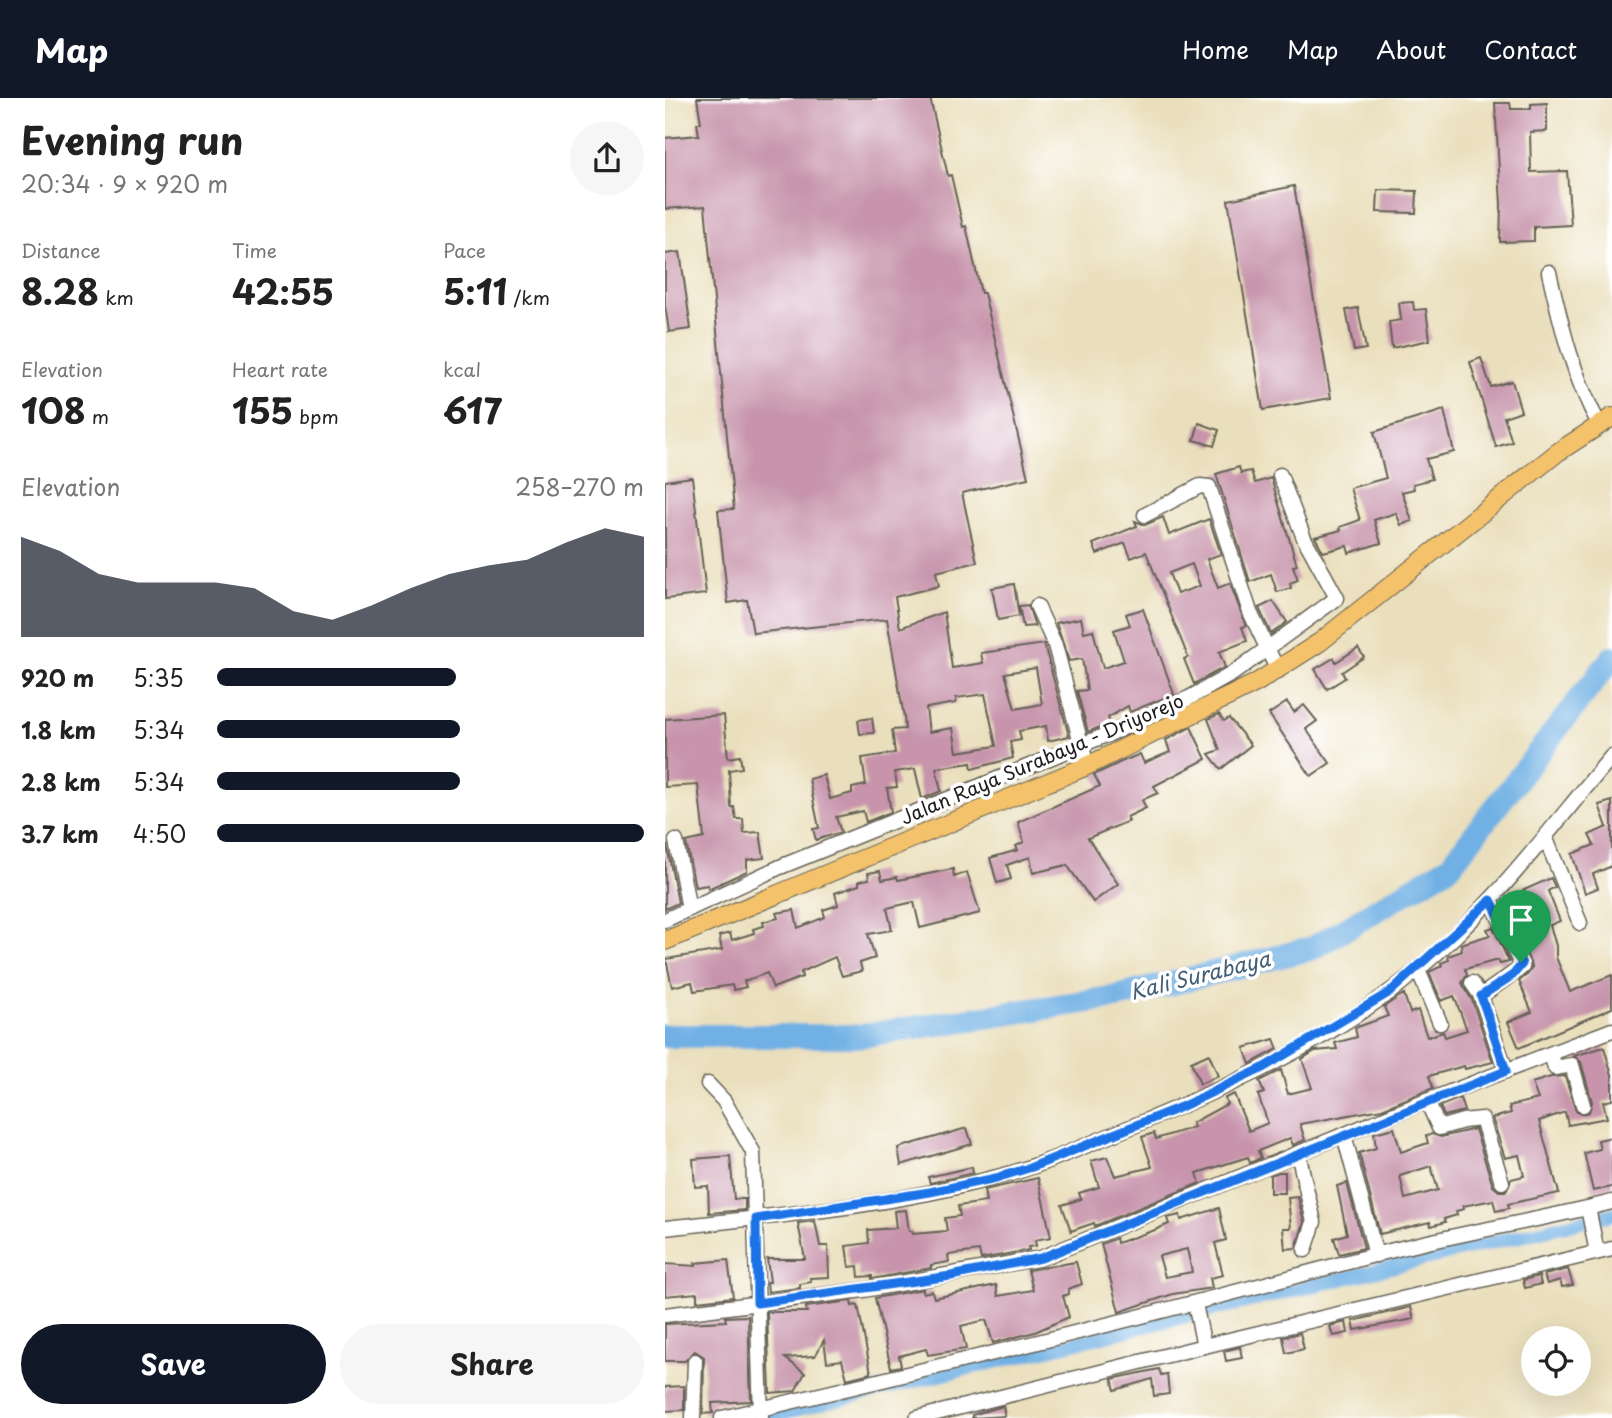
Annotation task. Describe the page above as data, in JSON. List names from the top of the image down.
{
  "streets": {
    "main road": ["Jalan Raya Surabaya - Driyorejo"]
  },
  "water": ["Kali Surabaya"],
  "page": {
    "header": "Map",
    "nav": [
      "Home",
      "Map",
      "About",
      "Contact"
    ],
    "heading": ["Evening run", "20:34 · 9 × 920 m"],
    "stats": [
      ["Distance", "8.28 km"],
      ["Time", "42:55"],
      ["Pace", "5:11 /km"],
      ["Elevation", "108 m"],
      ["Heart rate", "155 bpm"],
      ["kcal", "617"]
    ],
    "chart": ["Elevation", "258–270 m"],
    "list": [
      {
        "name": "920 m",
        "note": "5:35"
      },
      {
        "name": "1.8 km",
        "note": "5:34"
      },
      {
        "name": "2.8 km",
        "note": "5:34"
      },
      {
        "name": "3.7 km",
        "note": "4:50"
      }
    ],
    "buttons": ["Save", "Share"]
  }
}
